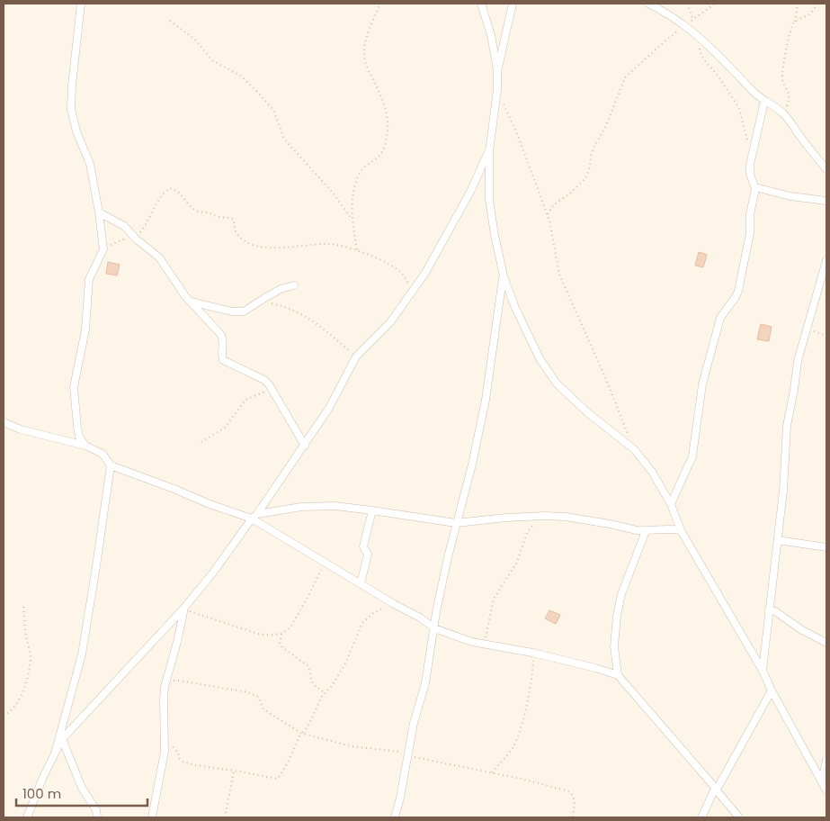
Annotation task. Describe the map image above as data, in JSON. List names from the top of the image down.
{
  "scale_bar": "100 m"
}
